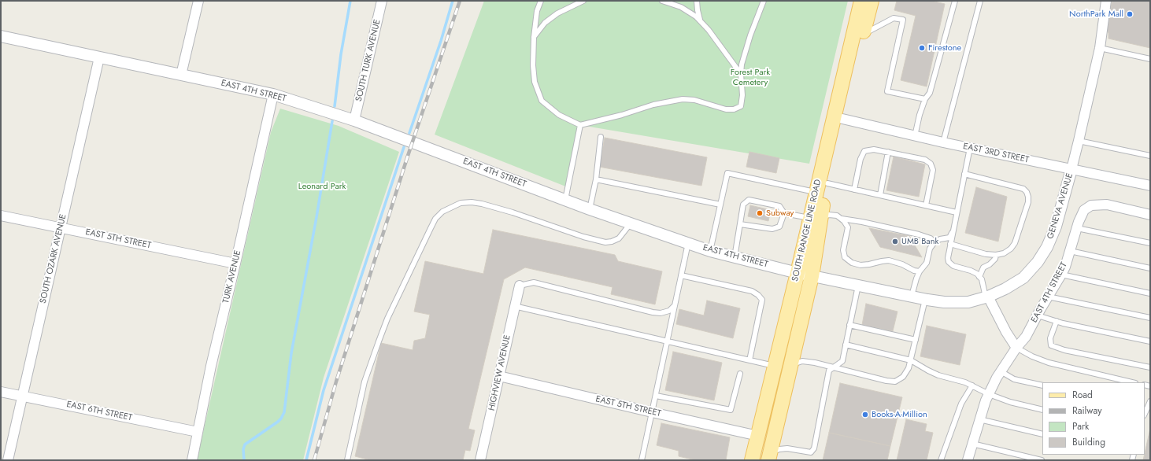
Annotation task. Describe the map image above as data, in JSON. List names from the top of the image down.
{
  "streets": {
    "main road": ["SOUTH RANGE LINE ROAD"],
    "street": [
      "SOUTH TURK AVENUE",
      "EAST 4TH STREET",
      "EAST 3RD STREET",
      "GENEVA AVENUE",
      "EAST 5TH STREET",
      "SOUTH OZARK AVENUE",
      "TURK AVENUE",
      "HIGHVIEW AVENUE",
      "EAST 6TH STREET"
    ]
  },
  "crossings": [
    ["SOUTH TURK AVENUE", "EAST 4TH STREET"],
    ["EAST 4TH STREET", "GENEVA AVENUE"],
    ["EAST 4TH STREET", "SOUTH RANGE LINE ROAD"],
    ["EAST 4TH STREET", "SOUTH OZARK AVENUE"],
    ["EAST 4TH STREET", "TURK AVENUE"],
    ["EAST 3RD STREET", "GENEVA AVENUE"],
    ["EAST 3RD STREET", "SOUTH RANGE LINE ROAD"],
    ["SOUTH RANGE LINE ROAD", "EAST 5TH STREET"],
    ["EAST 5TH STREET", "SOUTH OZARK AVENUE"],
    ["EAST 5TH STREET", "TURK AVENUE"],
    ["EAST 5TH STREET", "HIGHVIEW AVENUE"],
    ["SOUTH OZARK AVENUE", "EAST 6TH STREET"],
    ["TURK AVENUE", "EAST 6TH STREET"]
  ],
  "parks": ["Forest Park Cemetery", "Leonard Park"],
  "places": [
    "NorthPark Mall",
    "Firestone",
    "Subway",
    "UMB Bank",
    "Books-A-Million"
  ],
  "legend": [
    "Road",
    "Railway",
    "Park",
    "Building"
  ]
}
